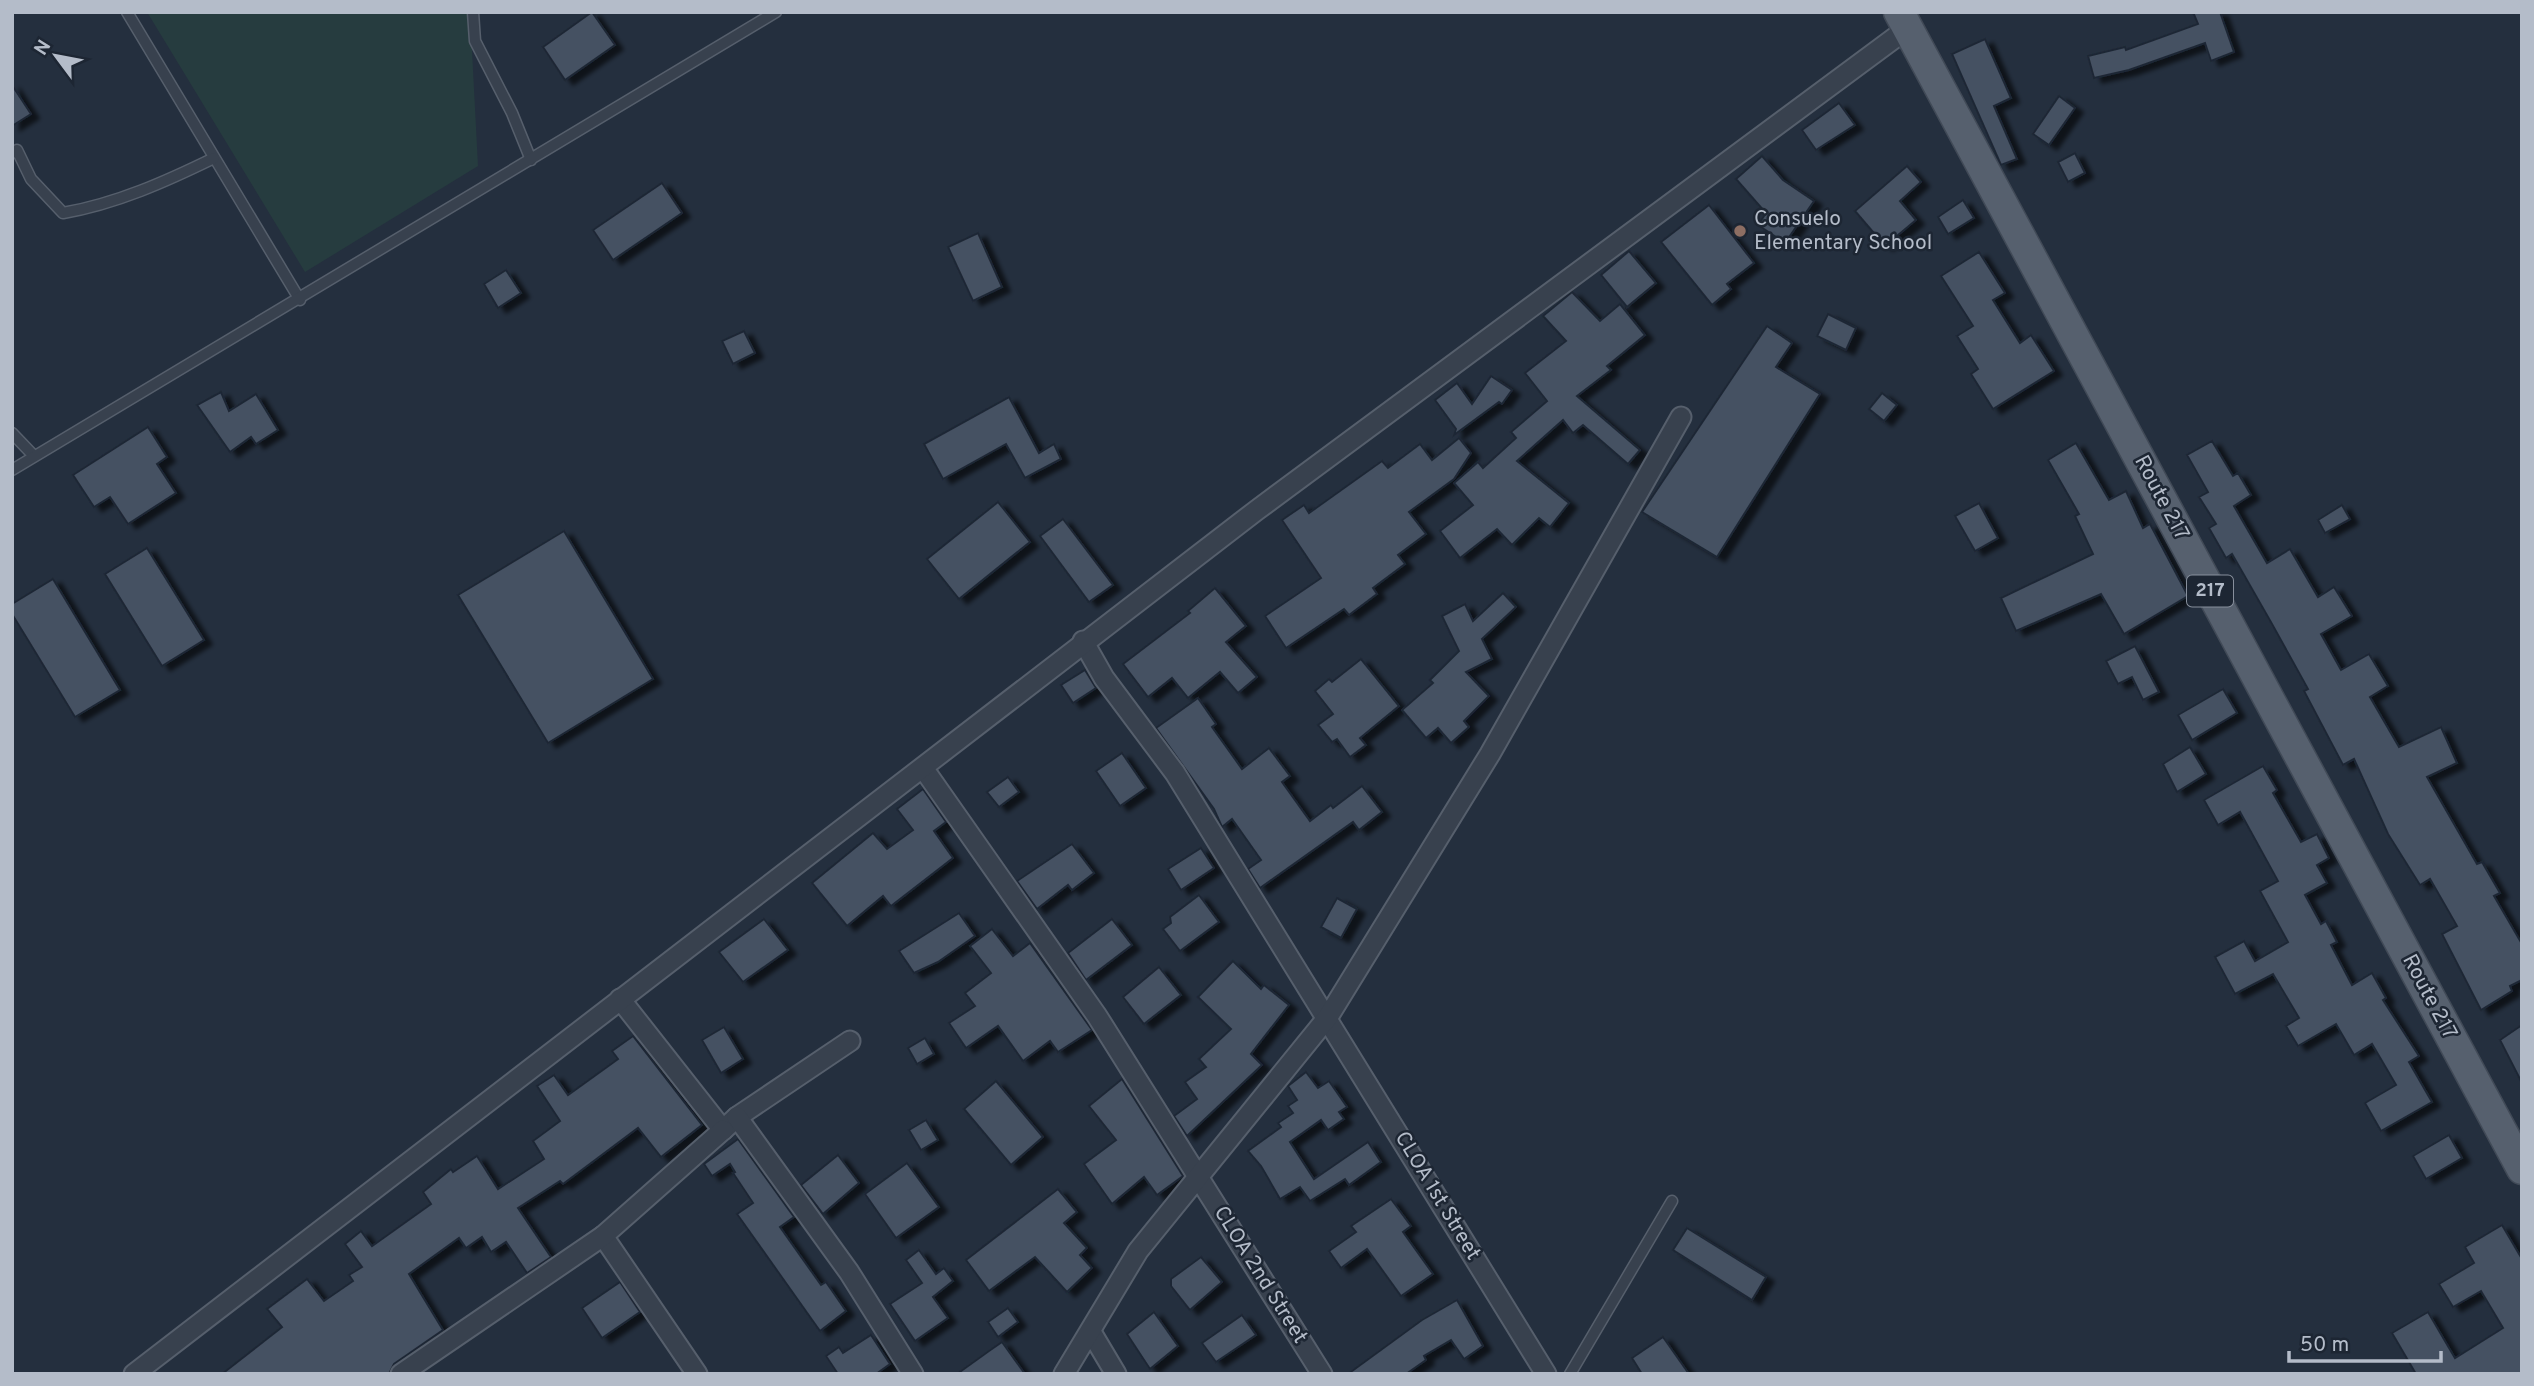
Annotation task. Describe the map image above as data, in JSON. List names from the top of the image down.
{
  "streets": {
    "main road": ["Route 217", "217"],
    "street": ["CLOA 1st Street", "CLOA 2nd Street"]
  },
  "places": ["Consuelo Elementary School"],
  "scale_bar": "50 m",
  "north": "top left"
}
